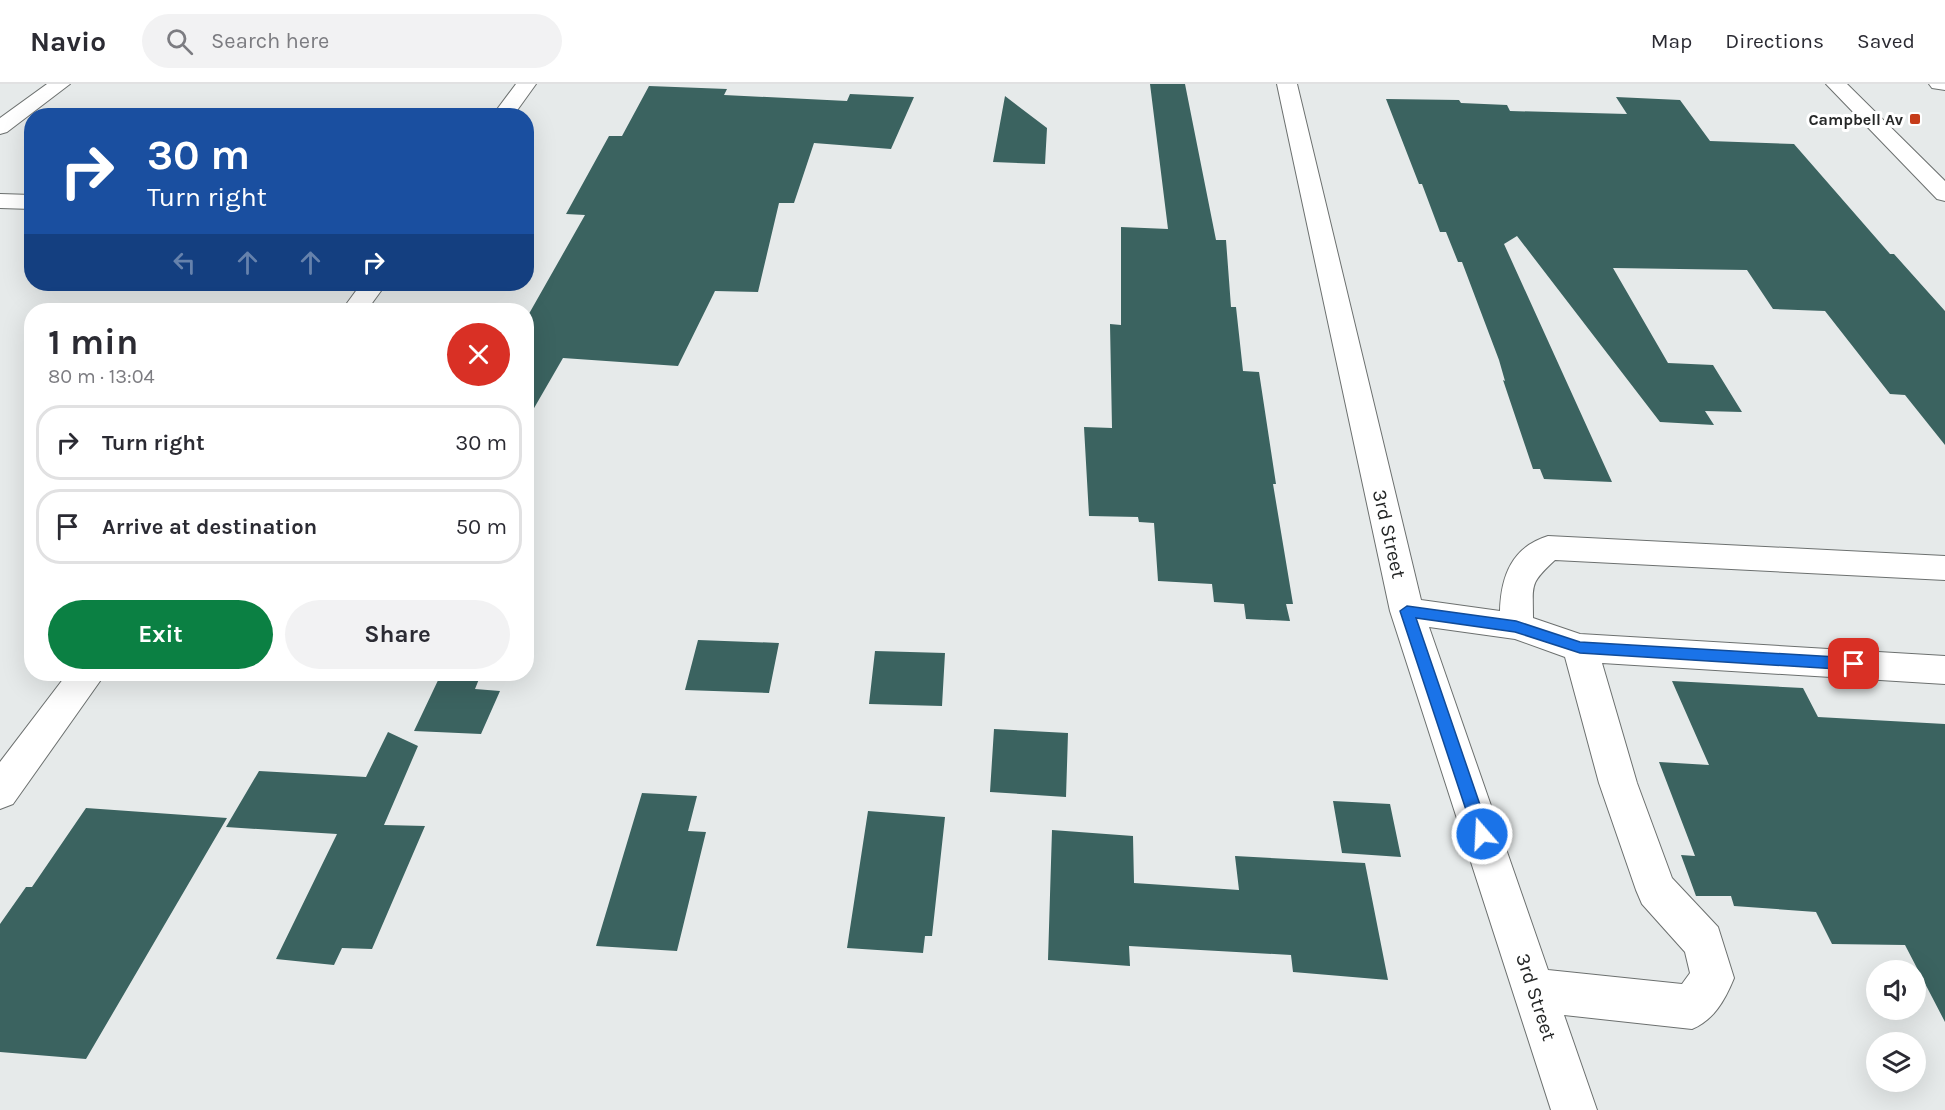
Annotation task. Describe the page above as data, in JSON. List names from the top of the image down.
{
  "streets": {
    "street": ["3rd Street"]
  },
  "places": {
    "transit": ["Campbell Av"]
  },
  "page": {
    "header": "Navio",
    "search": "Search here",
    "nav": ["Map", "Directions", "Saved"],
    "turn": ["30 m", "Turn right"],
    "heading": ["1 min", "80 m · 13:04"],
    "list": [
      {
        "name": "Turn right",
        "value": "30 m"
      },
      {
        "name": "Arrive at destination",
        "value": "50 m"
      }
    ],
    "buttons": ["Exit", "Share"]
  }
}
